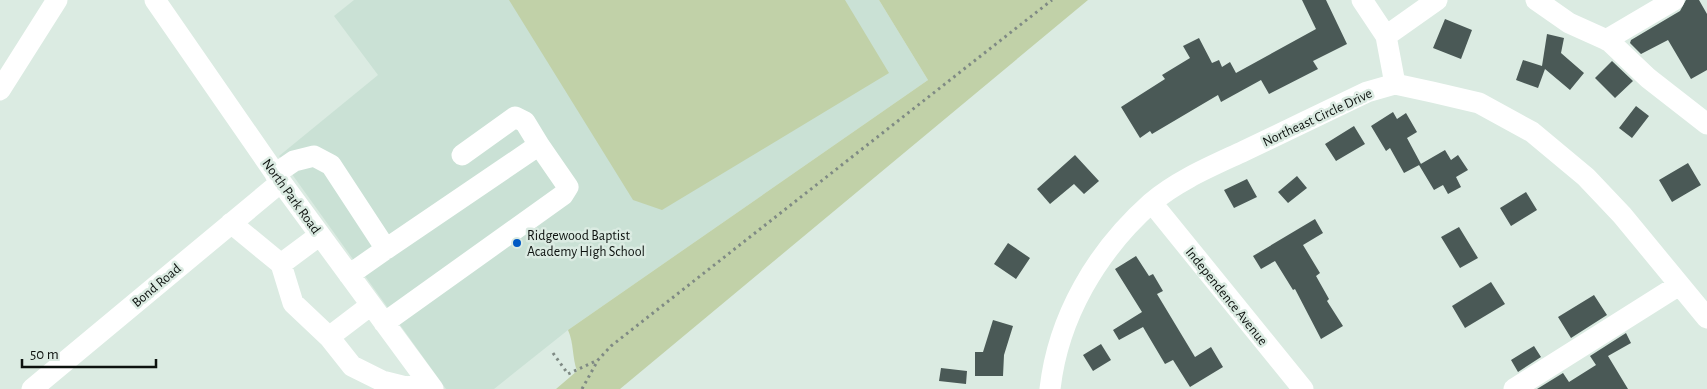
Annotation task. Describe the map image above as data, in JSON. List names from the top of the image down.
{
  "streets": {
    "street": [
      "Northeast Circle Drive",
      "North Park Road",
      "Bond Road",
      "Independence Avenue"
    ]
  },
  "crossings": [
    ["Northeast Circle Drive", "Independence Avenue"],
    ["North Park Road", "Bond Road"]
  ],
  "places": ["Ridgewood Baptist Academy High School"],
  "scale_bar": "50 m"
}
